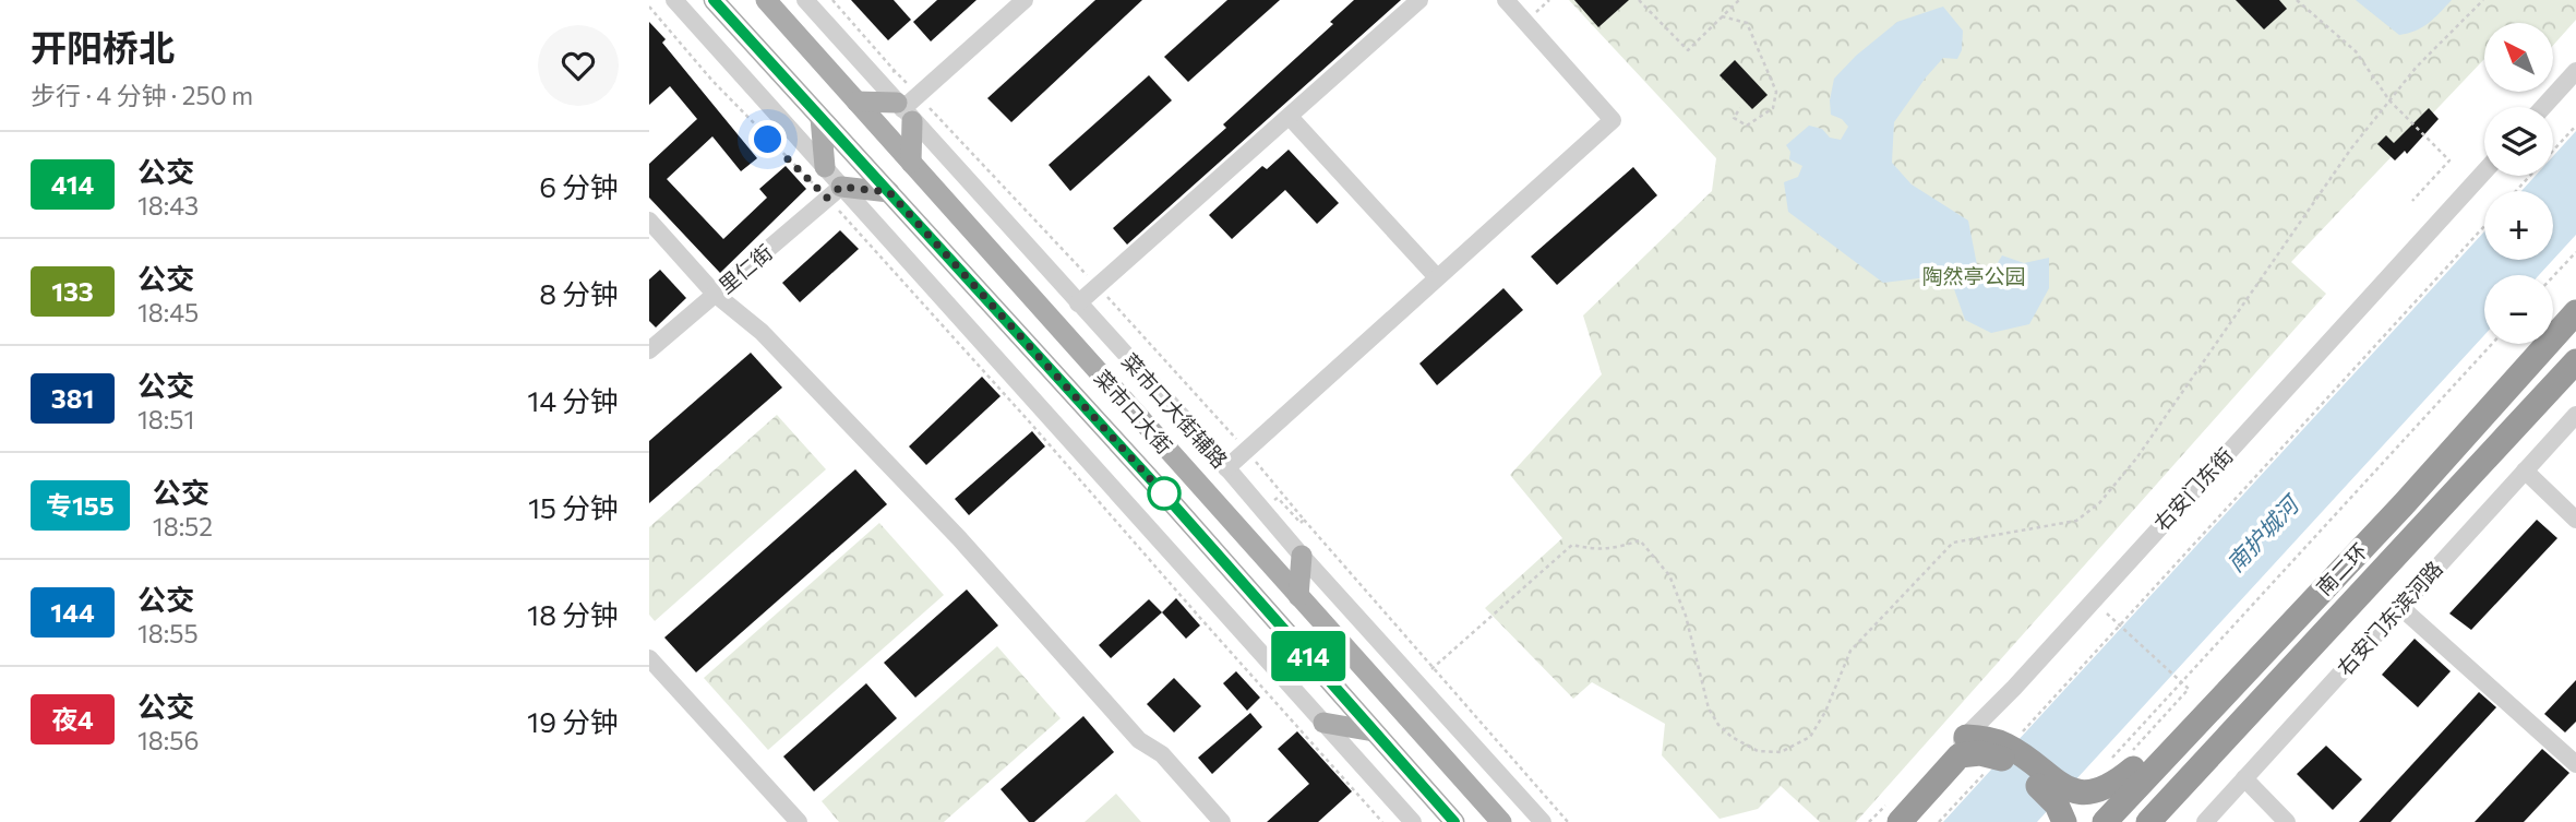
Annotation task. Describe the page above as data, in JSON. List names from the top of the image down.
{
  "streets": {
    "highway": ["南二环"],
    "main road": ["菜市口大街"],
    "street": [
      "里仁街",
      "菜市口大街辅路",
      "右安门东街",
      "右安门东滨河路"
    ]
  },
  "water": ["南护城河"],
  "parks": ["陶然亭公园"],
  "lines": ["bus line 414"],
  "north": "top left",
  "page": {
    "heading": ["开阳桥北", "步行 · 4 分钟 · 250 m"],
    "on_map": "414",
    "map_buttons": ["+", "−"],
    "list": [
      {
        "mark": "414",
        "name": "公交",
        "note": "18:43",
        "value": "6 分钟"
      },
      {
        "mark": "133",
        "name": "公交",
        "note": "18:45",
        "value": "8 分钟"
      },
      {
        "mark": "381",
        "name": "公交",
        "note": "18:51",
        "value": "14 分钟"
      },
      {
        "mark": "专155",
        "name": "公交",
        "note": "18:52",
        "value": "15 分钟"
      },
      {
        "mark": "144",
        "name": "公交",
        "note": "18:55",
        "value": "18 分钟"
      },
      {
        "mark": "夜4",
        "name": "公交",
        "note": "18:56",
        "value": "19 分钟"
      }
    ]
  }
}
